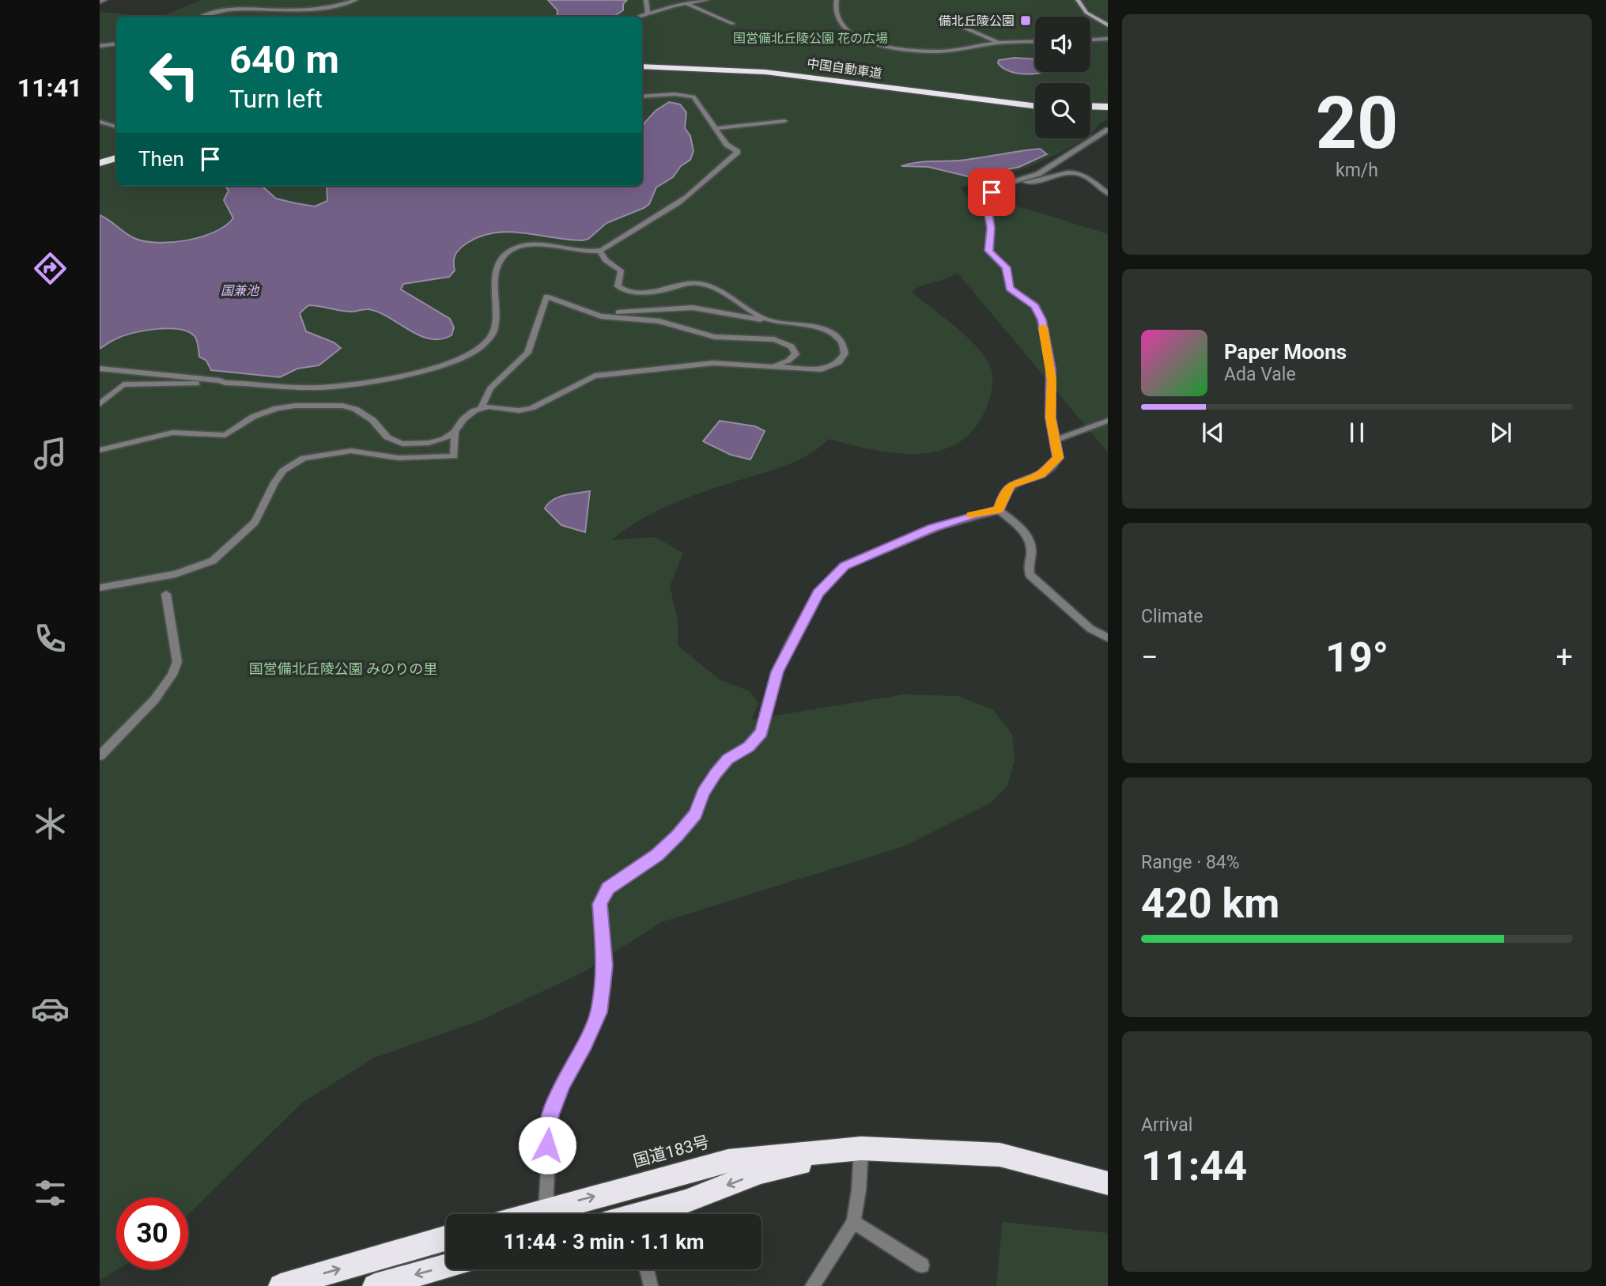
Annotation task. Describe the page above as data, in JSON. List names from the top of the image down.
{
  "streets": {
    "highway": ["中国自動車道", "国道183号"]
  },
  "water": ["国兼池"],
  "parks": ["国営備北丘陵公園 花の広場", "国営備北丘陵公園 みのりの里"],
  "places": {
    "transit": ["備北丘陵公園"]
  },
  "page": {
    "tabs": "11:41",
    "tile": [
      ["20", "km/h"],
      "Climate",
      ["Range · 84%", "420 km"],
      ["Arrival", "11:44"]
    ],
    "turn": ["640 m", "Turn left"],
    "then": "Then",
    "song": ["Paper Moons", "Ada Vale"],
    "heat": ["−", "19°", "+"],
    "limit": "30",
    "trip": "11:44 · 3 min · 1.1 km"
  }
}
